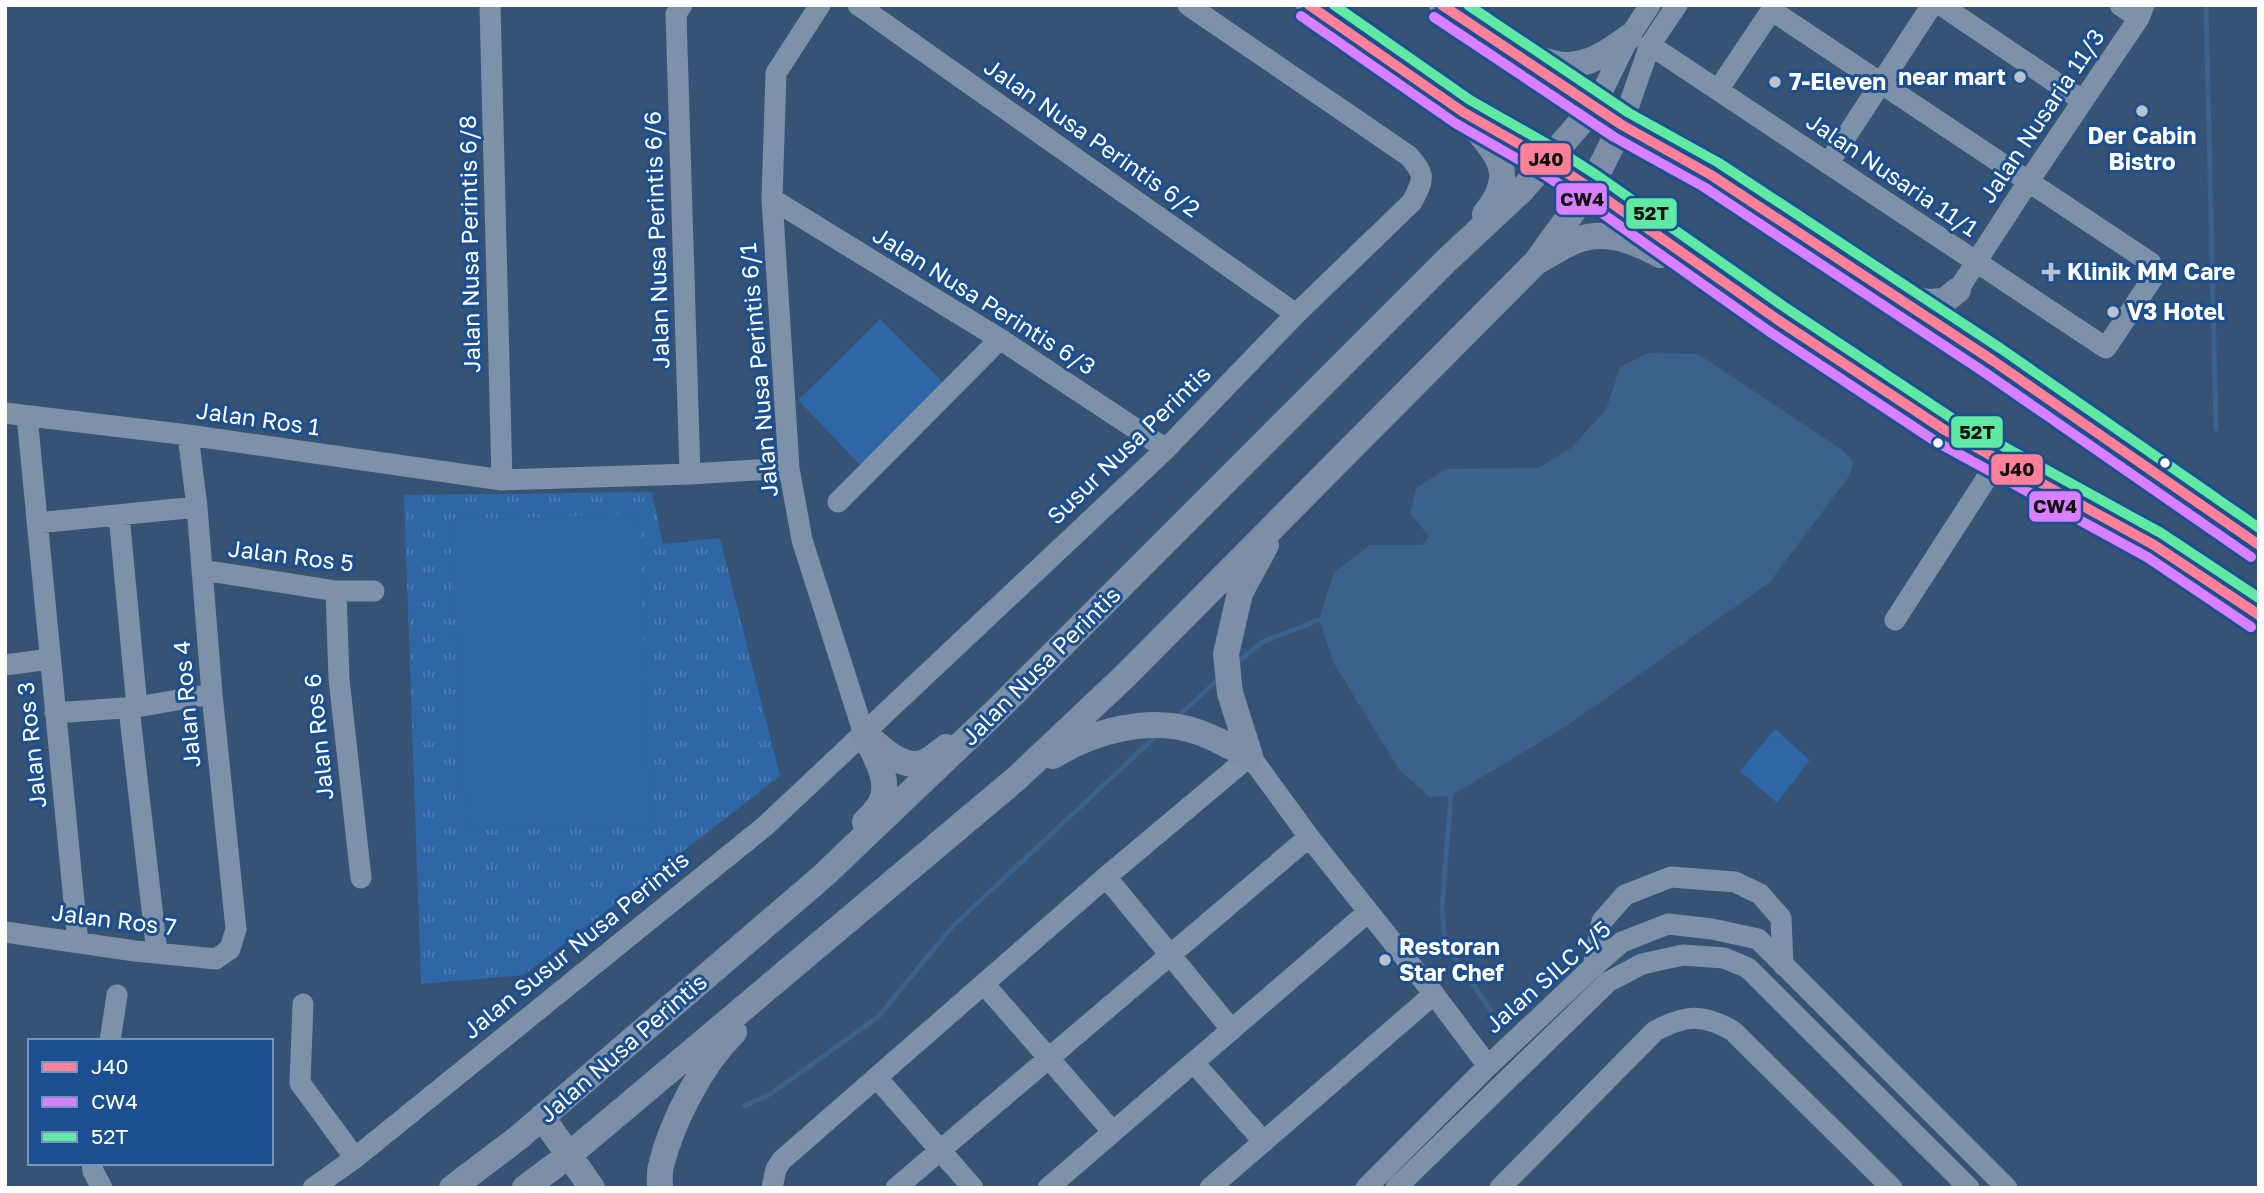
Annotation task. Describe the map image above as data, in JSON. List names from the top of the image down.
{
  "streets": {
    "main road": ["Jalan Nusa Perintis"],
    "street": [
      "Jalan Nusaria 11/3",
      "Jalan Nusa Perintis 6/2",
      "Jalan Nusaria 11/1",
      "Jalan Nusa Perintis 6/6",
      "Jalan Nusa Perintis 6/8",
      "Jalan Nusa Perintis 6/3",
      "Jalan Nusa Perintis 6/1",
      "Jalan Ros 1",
      "Susur Nusa Perintis",
      "Jalan Ros 5",
      "Jalan Ros 4",
      "Jalan Ros 6",
      "Jalan Ros 3",
      "Jalan Ros 7",
      "Jalan Susur Nusa Perintis",
      "Jalan SILC 1/5"
    ]
  },
  "crossings": [
    ["Jalan Nusaria 11/3", "Jalan Nusaria 11/1"],
    ["Jalan Nusa Perintis 6/2", "Susur Nusa Perintis"],
    ["Jalan Nusa Perintis 6/6", "Jalan Ros 1"],
    ["Jalan Nusa Perintis 6/8", "Jalan Ros 1"],
    ["Jalan Nusa Perintis 6/3", "Jalan Nusa Perintis 6/1"],
    ["Jalan Nusa Perintis 6/3", "Susur Nusa Perintis"],
    ["Jalan Nusa Perintis 6/1", "Jalan Ros 1"],
    ["Jalan Nusa Perintis 6/1", "Susur Nusa Perintis"],
    ["Jalan Nusa Perintis 6/1", "Jalan Susur Nusa Perintis"],
    ["Jalan Ros 1", "Jalan Ros 4"],
    ["Jalan Ros 1", "Jalan Ros 3"],
    ["Susur Nusa Perintis", "Jalan Susur Nusa Perintis"],
    ["Jalan Ros 5", "Jalan Ros 4"],
    ["Jalan Ros 5", "Jalan Ros 6"],
    ["Jalan Ros 4", "Jalan Ros 7"],
    ["Jalan Ros 3", "Jalan Ros 7"]
  ],
  "places": {
    "other": [
      "near mart",
      "7-Eleven",
      "Der Cabin Bistro",
      "V3 Hotel",
      "Restoran Star Chef"
    ],
    "health": ["Klinik MM Care"]
  },
  "lines": ["transit line J40", "transit line 52T", "transit line CW4"],
  "legend": ["J40", "CW4", "52T"]
}
